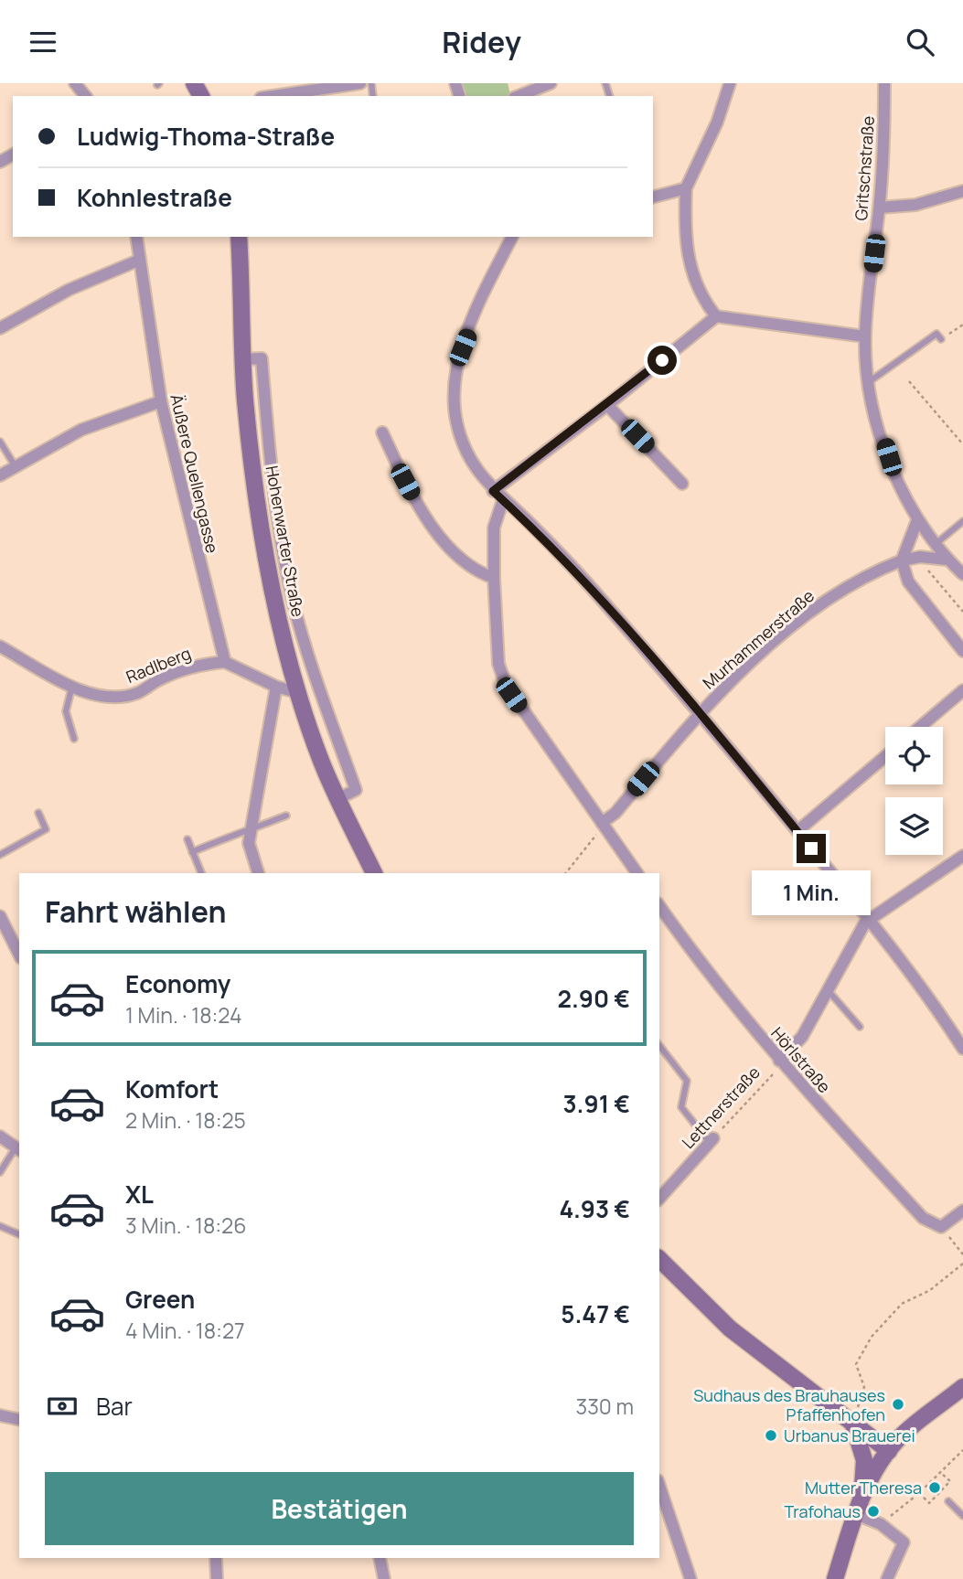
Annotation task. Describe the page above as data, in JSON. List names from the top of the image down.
{
  "streets": {
    "street": [
      "Gritschstraße",
      "Äußere Quellengasse",
      "Hohenwarter Straße",
      "Murhammerstraße",
      "Radlberg",
      "Hörlstraße",
      "Lettnerstraße"
    ]
  },
  "crossings": [
    ["Gritschstraße", "Murhammerstraße"],
    ["Äußere Quellengasse", "Radlberg"],
    ["Hörlstraße", "Lettnerstraße"]
  ],
  "places": [
    "Sudhaus des Brauhauses Pfaffenhofen",
    "Urbanus Brauerei",
    "Mutter Theresa",
    "Trafohaus"
  ],
  "page": {
    "header": "Ridey",
    "banner": ["Ludwig-Thoma-Straße", "Kohnlestraße"],
    "bubble": "1 Min.",
    "heading": "Fahrt wählen",
    "list": [
      {
        "name": "Economy",
        "note": "1 Min. · 18:24",
        "value": "2.90 €"
      },
      {
        "name": "Komfort",
        "note": "2 Min. · 18:25",
        "value": "3.91 €"
      },
      {
        "name": "XL",
        "note": "3 Min. · 18:26",
        "value": "4.93 €"
      },
      {
        "name": "Green",
        "note": "4 Min. · 18:27",
        "value": "5.47 €"
      }
    ],
    "pay": ["Bar", "330 m"],
    "buttons": "Bestätigen"
  }
}
